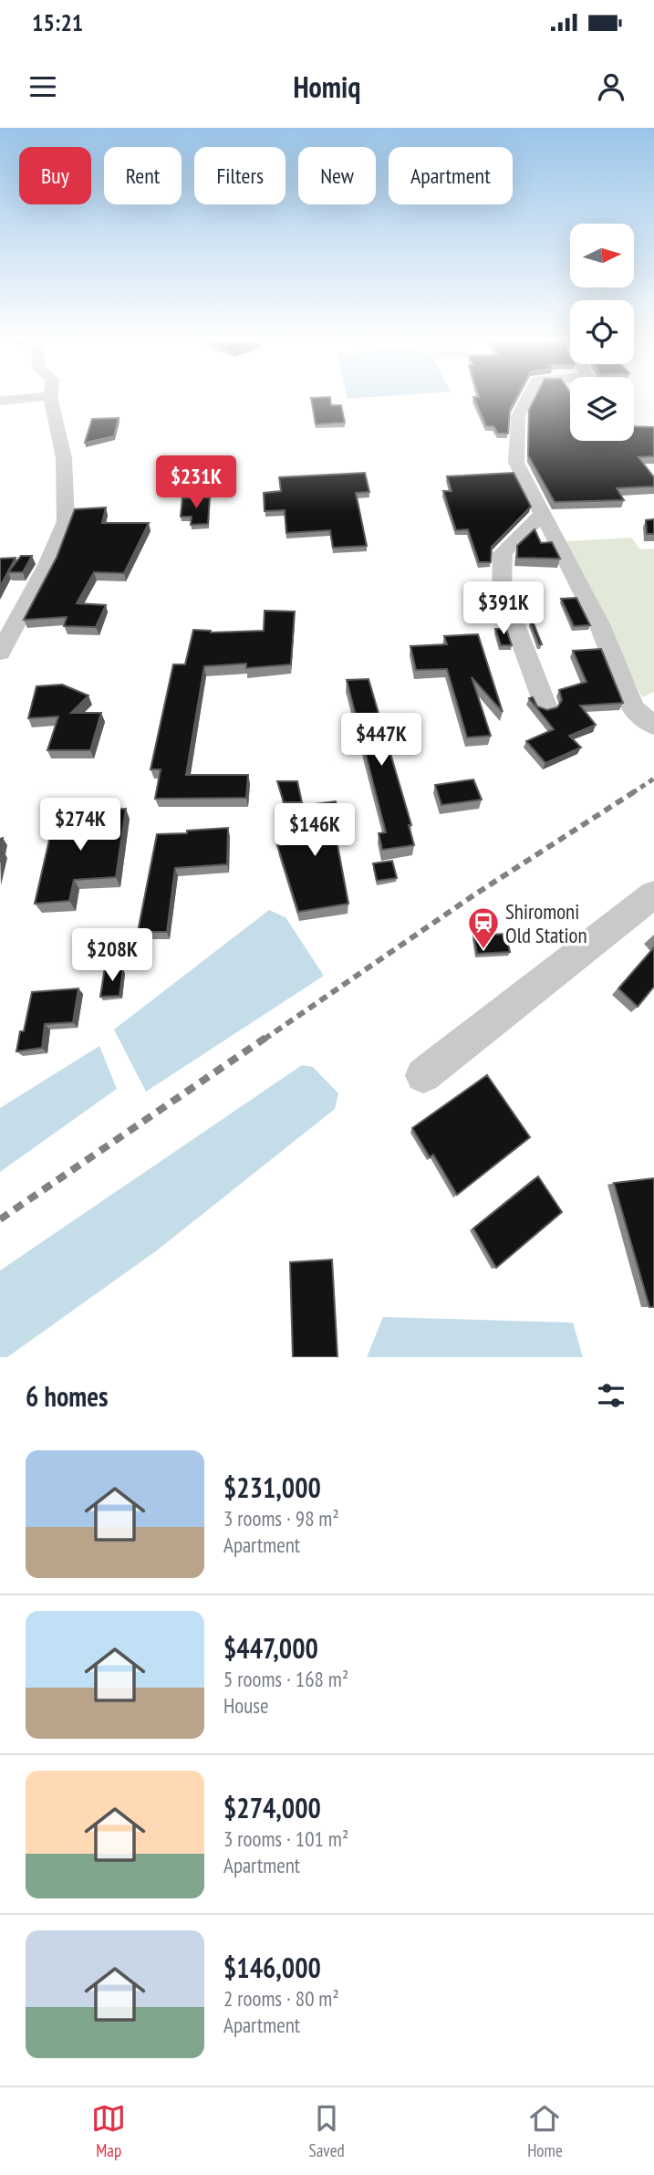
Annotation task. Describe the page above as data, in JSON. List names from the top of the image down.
{
  "places": {
    "station": ["Shiromoni Old Station"]
  },
  "north": "right",
  "page": {
    "status": "15:21",
    "header": "Homiq",
    "chip": [
      "Buy",
      "Rent",
      "Filters",
      "New",
      "Apartment"
    ],
    "price": [
      "$231K",
      "$391K",
      "$447K",
      "$274K",
      "$146K",
      "$208K"
    ],
    "heading": "6 homes",
    "list": [
      {
        "name": "$231,000",
        "note": "3 rooms · 98 m² · Apartment"
      },
      {
        "name": "$447,000",
        "note": "5 rooms · 168 m² · House"
      },
      {
        "name": "$274,000",
        "note": "3 rooms · 101 m² · Apartment"
      },
      {
        "name": "$146,000",
        "note": "2 rooms · 80 m² · Apartment"
      }
    ],
    "tabs": ["Map", "Saved", "Home"]
  }
}
